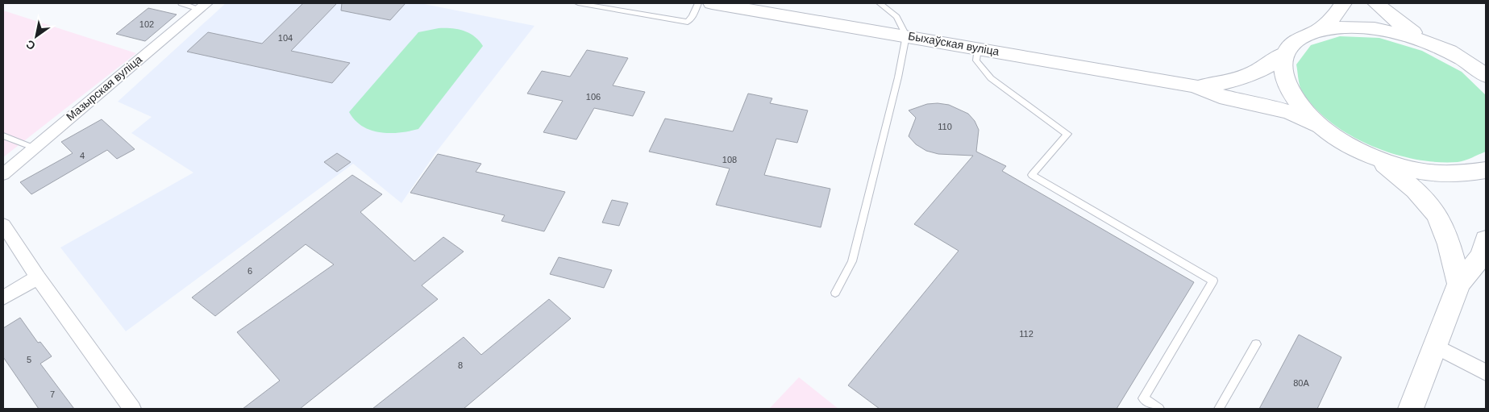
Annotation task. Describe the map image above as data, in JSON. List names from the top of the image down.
{
  "streets": {
    "main road": ["Быхаўская вуліца"],
    "street": ["Мазырская вуліца"]
  },
  "house_numbers": [
    "102",
    "104",
    "106",
    "110",
    "4",
    "108",
    "6",
    "112",
    "5",
    "8",
    "80А",
    "7"
  ],
  "north": "bottom left"
}
